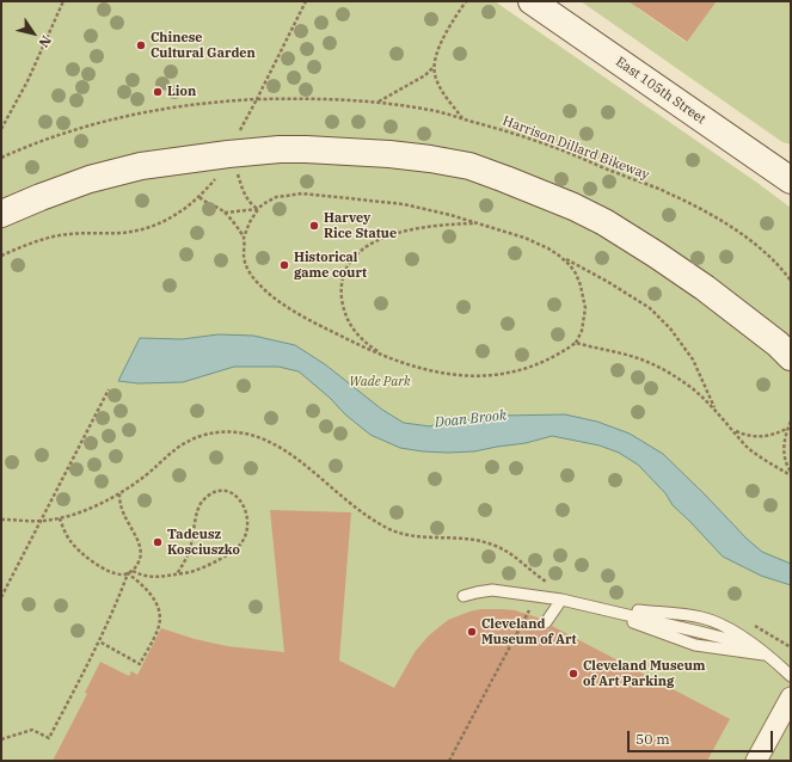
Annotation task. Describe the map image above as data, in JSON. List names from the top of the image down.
{
  "streets": {
    "main road": ["East 105th Street"],
    "path": ["Harrison Dillard Bikeway"]
  },
  "water": ["Doan Brook"],
  "parks": ["Wade Park"],
  "places": [
    "Chinese Cultural Garden",
    "Lion",
    "Harvey Rice Statue",
    "Historical game court",
    "Tadeusz Kosciuszko",
    "Cleveland Museum of Art",
    "Cleveland Museum of Art Parking"
  ],
  "scale_bar": "50 m",
  "north": "bottom right"
}
